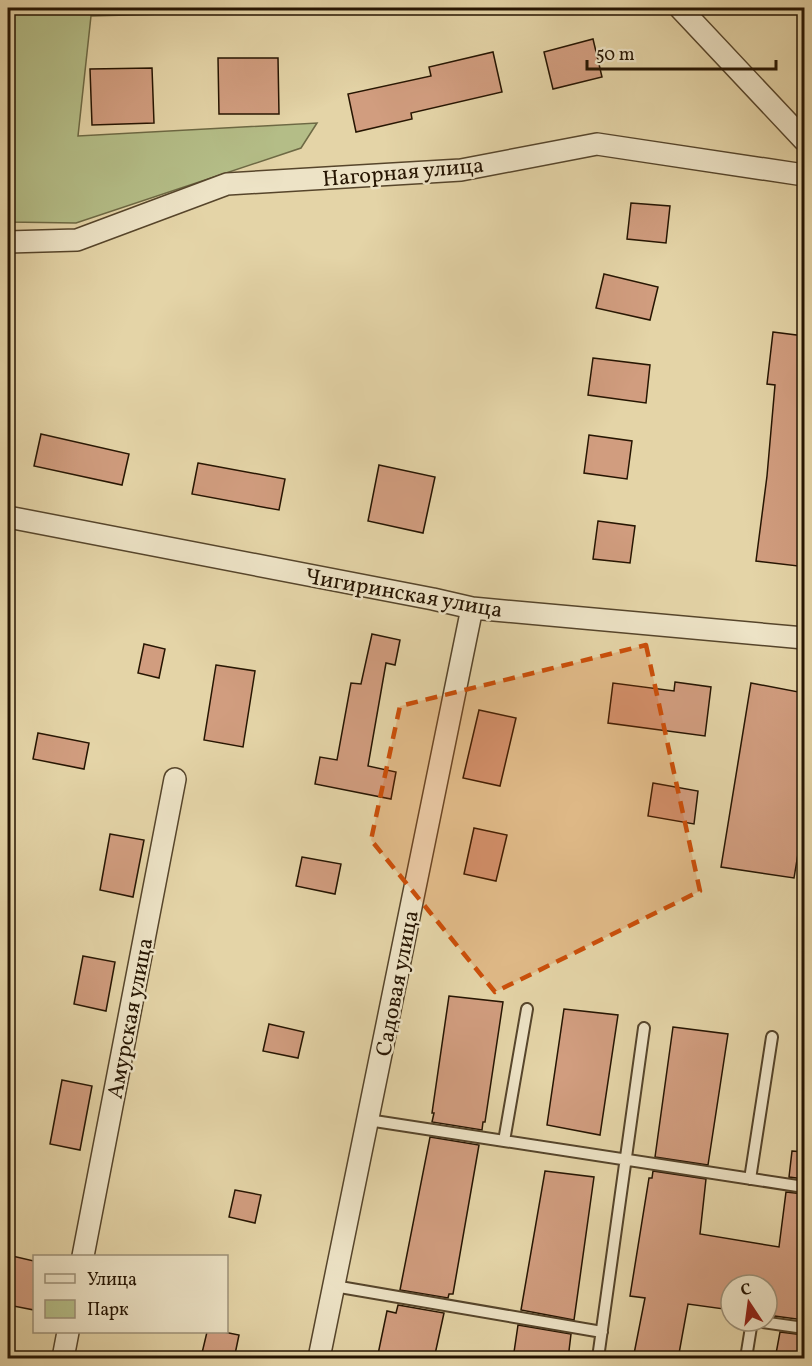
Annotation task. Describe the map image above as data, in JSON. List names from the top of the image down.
{
  "streets": {
    "street": [
      "Нагорная улица",
      "Чигиринская улица",
      "Садовая улица",
      "Амурская улица"
    ]
  },
  "crossings": [
    ["Чигиринская улица", "Садовая улица"]
  ],
  "legend": ["Улица", "Парк"],
  "scale_bar": "50 m",
  "north": "top"
}
